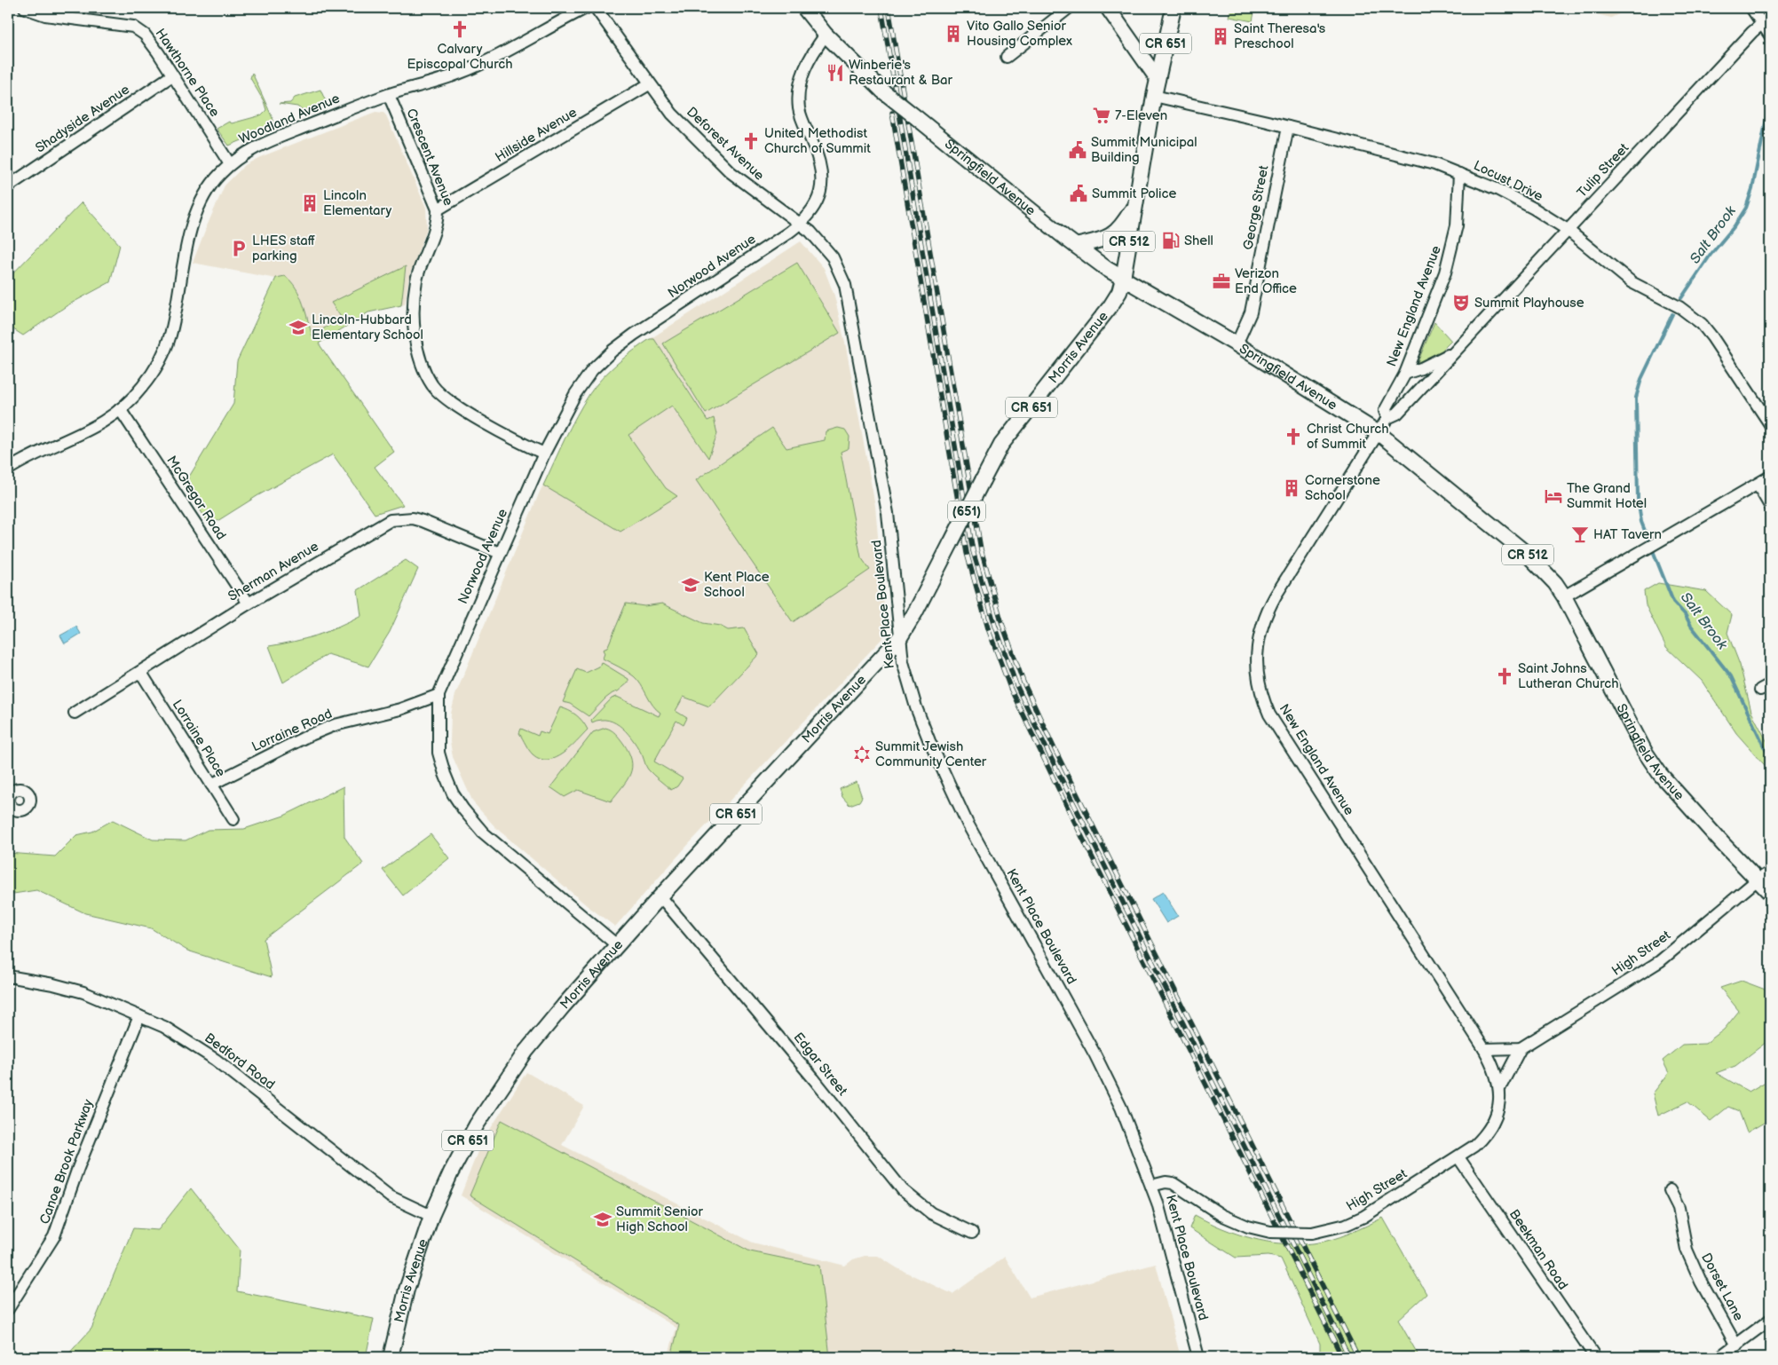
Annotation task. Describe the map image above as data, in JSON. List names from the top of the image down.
{
  "streets": {
    "main road": [
      "CR 651",
      "Springfield Avenue",
      "CR 512",
      "Morris Avenue",
      "(651)"
    ],
    "street": [
      "Hawthorne Place",
      "Shadyside Avenue",
      "Woodland Avenue",
      "Hillside Avenue",
      "Deforest Avenue",
      "Crescent Avenue",
      "Tulip Street",
      "Locust Drive",
      "George Street",
      "Norwood Avenue",
      "New England Avenue",
      "McGregor Road",
      "Sherman Avenue",
      "Kent Place Boulevard",
      "Lorraine Road",
      "Lorraine Place",
      "High Street",
      "Bedford Road",
      "Edgar Street",
      "Canoe Brook Parkway",
      "Beekman Road",
      "Dorset Lane"
    ]
  },
  "crossings": [
    ["Hawthorne Place", "Shadyside Avenue"],
    ["Hawthorne Place", "Woodland Avenue"],
    ["Woodland Avenue", "Crescent Avenue"],
    ["Woodland Avenue", "McGregor Road"],
    ["Hillside Avenue", "Deforest Avenue"],
    ["Hillside Avenue", "Crescent Avenue"],
    ["Deforest Avenue", "Norwood Avenue"],
    ["Deforest Avenue", "Kent Place Boulevard"],
    ["Crescent Avenue", "Norwood Avenue"],
    ["Tulip Street", "Springfield Avenue"],
    ["Tulip Street", "Locust Drive"],
    ["Tulip Street", "New England Avenue"],
    ["Springfield Avenue", "George Street"],
    ["Springfield Avenue", "New England Avenue"],
    ["Springfield Avenue", "Morris Avenue"],
    ["Springfield Avenue", "High Street"],
    ["Locust Drive", "George Street"],
    ["Locust Drive", "New England Avenue"],
    ["Locust Drive", "Morris Avenue"],
    ["Norwood Avenue", "Morris Avenue"],
    ["Norwood Avenue", "Sherman Avenue"],
    ["Norwood Avenue", "Kent Place Boulevard"],
    ["Norwood Avenue", "Lorraine Road"],
    ["New England Avenue", "High Street"],
    ["Morris Avenue", "Kent Place Boulevard"],
    ["Morris Avenue", "Bedford Road"],
    ["Morris Avenue", "Edgar Street"],
    ["McGregor Road", "Sherman Avenue"],
    ["Sherman Avenue", "Lorraine Place"],
    ["Kent Place Boulevard", "High Street"],
    ["Lorraine Road", "Lorraine Place"],
    ["High Street", "Beekman Road"],
    ["Bedford Road", "Canoe Brook Parkway"]
  ],
  "water": ["Salt Brook"],
  "places": {
    "church": [
      "Calvary Episcopal Church",
      "United Methodist Church of Summit",
      "Christ Church of Summit",
      "Saint Johns Lutheran Church"
    ],
    "building": [
      "Vito Gallo Senior Housing Complex",
      "Saint Theresa's Preschool",
      "Lincoln Elementary",
      "Cornerstone School"
    ],
    "restaurant": ["Winberie's Restaurant & Bar"],
    "supermarket": ["7-Eleven"],
    "public building": ["Summit Municipal Building", "Summit Police"],
    "fuel station": ["Shell"],
    "parking": ["LHES staff parking"],
    "office": ["Verizon End Office"],
    "theatre": ["Summit Playhouse"],
    "school or university": ["Lincoln-Hubbard Elementary School", "Kent Place School", "Summit Senior High School"],
    "hotel": ["The Grand Summit Hotel"],
    "bar": ["HAT Tavern"],
    "synagogue": ["Summit Jewish Community Center"]
  }
}
